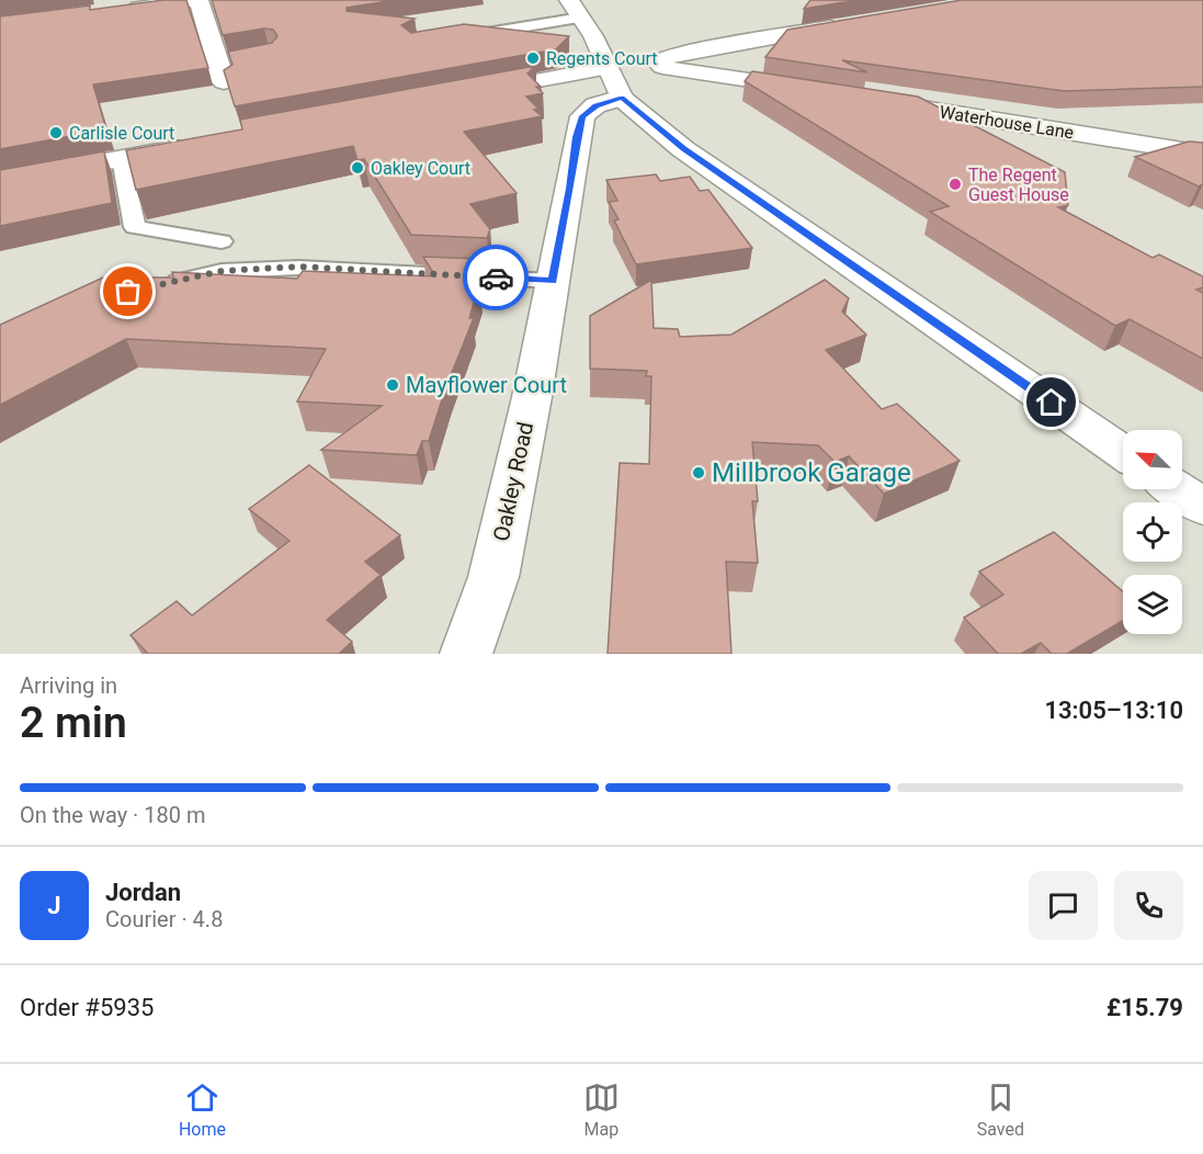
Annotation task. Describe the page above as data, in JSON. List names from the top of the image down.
{
  "streets": {
    "street": ["Waterhouse Lane", "Oakley Road"]
  },
  "places": [
    "Regents Court",
    "Carlisle Court",
    "Oakley Court",
    "The Regent Guest House",
    "Mayflower Court",
    "Millbrook Garage"
  ],
  "north": "top left",
  "page": {
    "heading": ["2 min", "Arriving in", "13:05–13:10"],
    "panel": [
      "Jordan",
      "Courier · 4.8",
      "Order #5935",
      "£15.79"
    ],
    "bar": "On the way · 180 m",
    "round": "J",
    "tabs": ["Home", "Map", "Saved"]
  }
}
